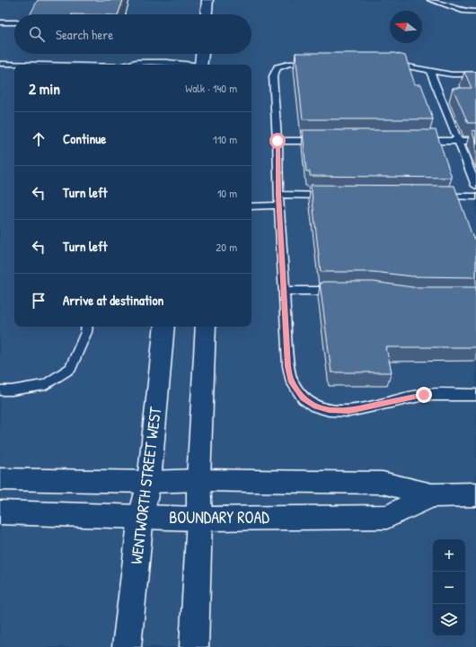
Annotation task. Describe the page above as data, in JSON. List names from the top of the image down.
{
  "streets": {
    "street": ["WENTWORTH STREET WEST", "BOUNDARY ROAD"]
  },
  "crossings": [
    ["WENTWORTH STREET WEST", "BOUNDARY ROAD"]
  ],
  "north": "left",
  "page": {
    "search": "Search here",
    "heading": ["2 min", "Walk · 140 m"],
    "list": [
      ["Continue", "110 m"],
      ["Turn left", "10 m"],
      ["Turn left", "20 m"],
      "Arrive at destination"
    ],
    "map_buttons": ["+", "−"]
  }
}
